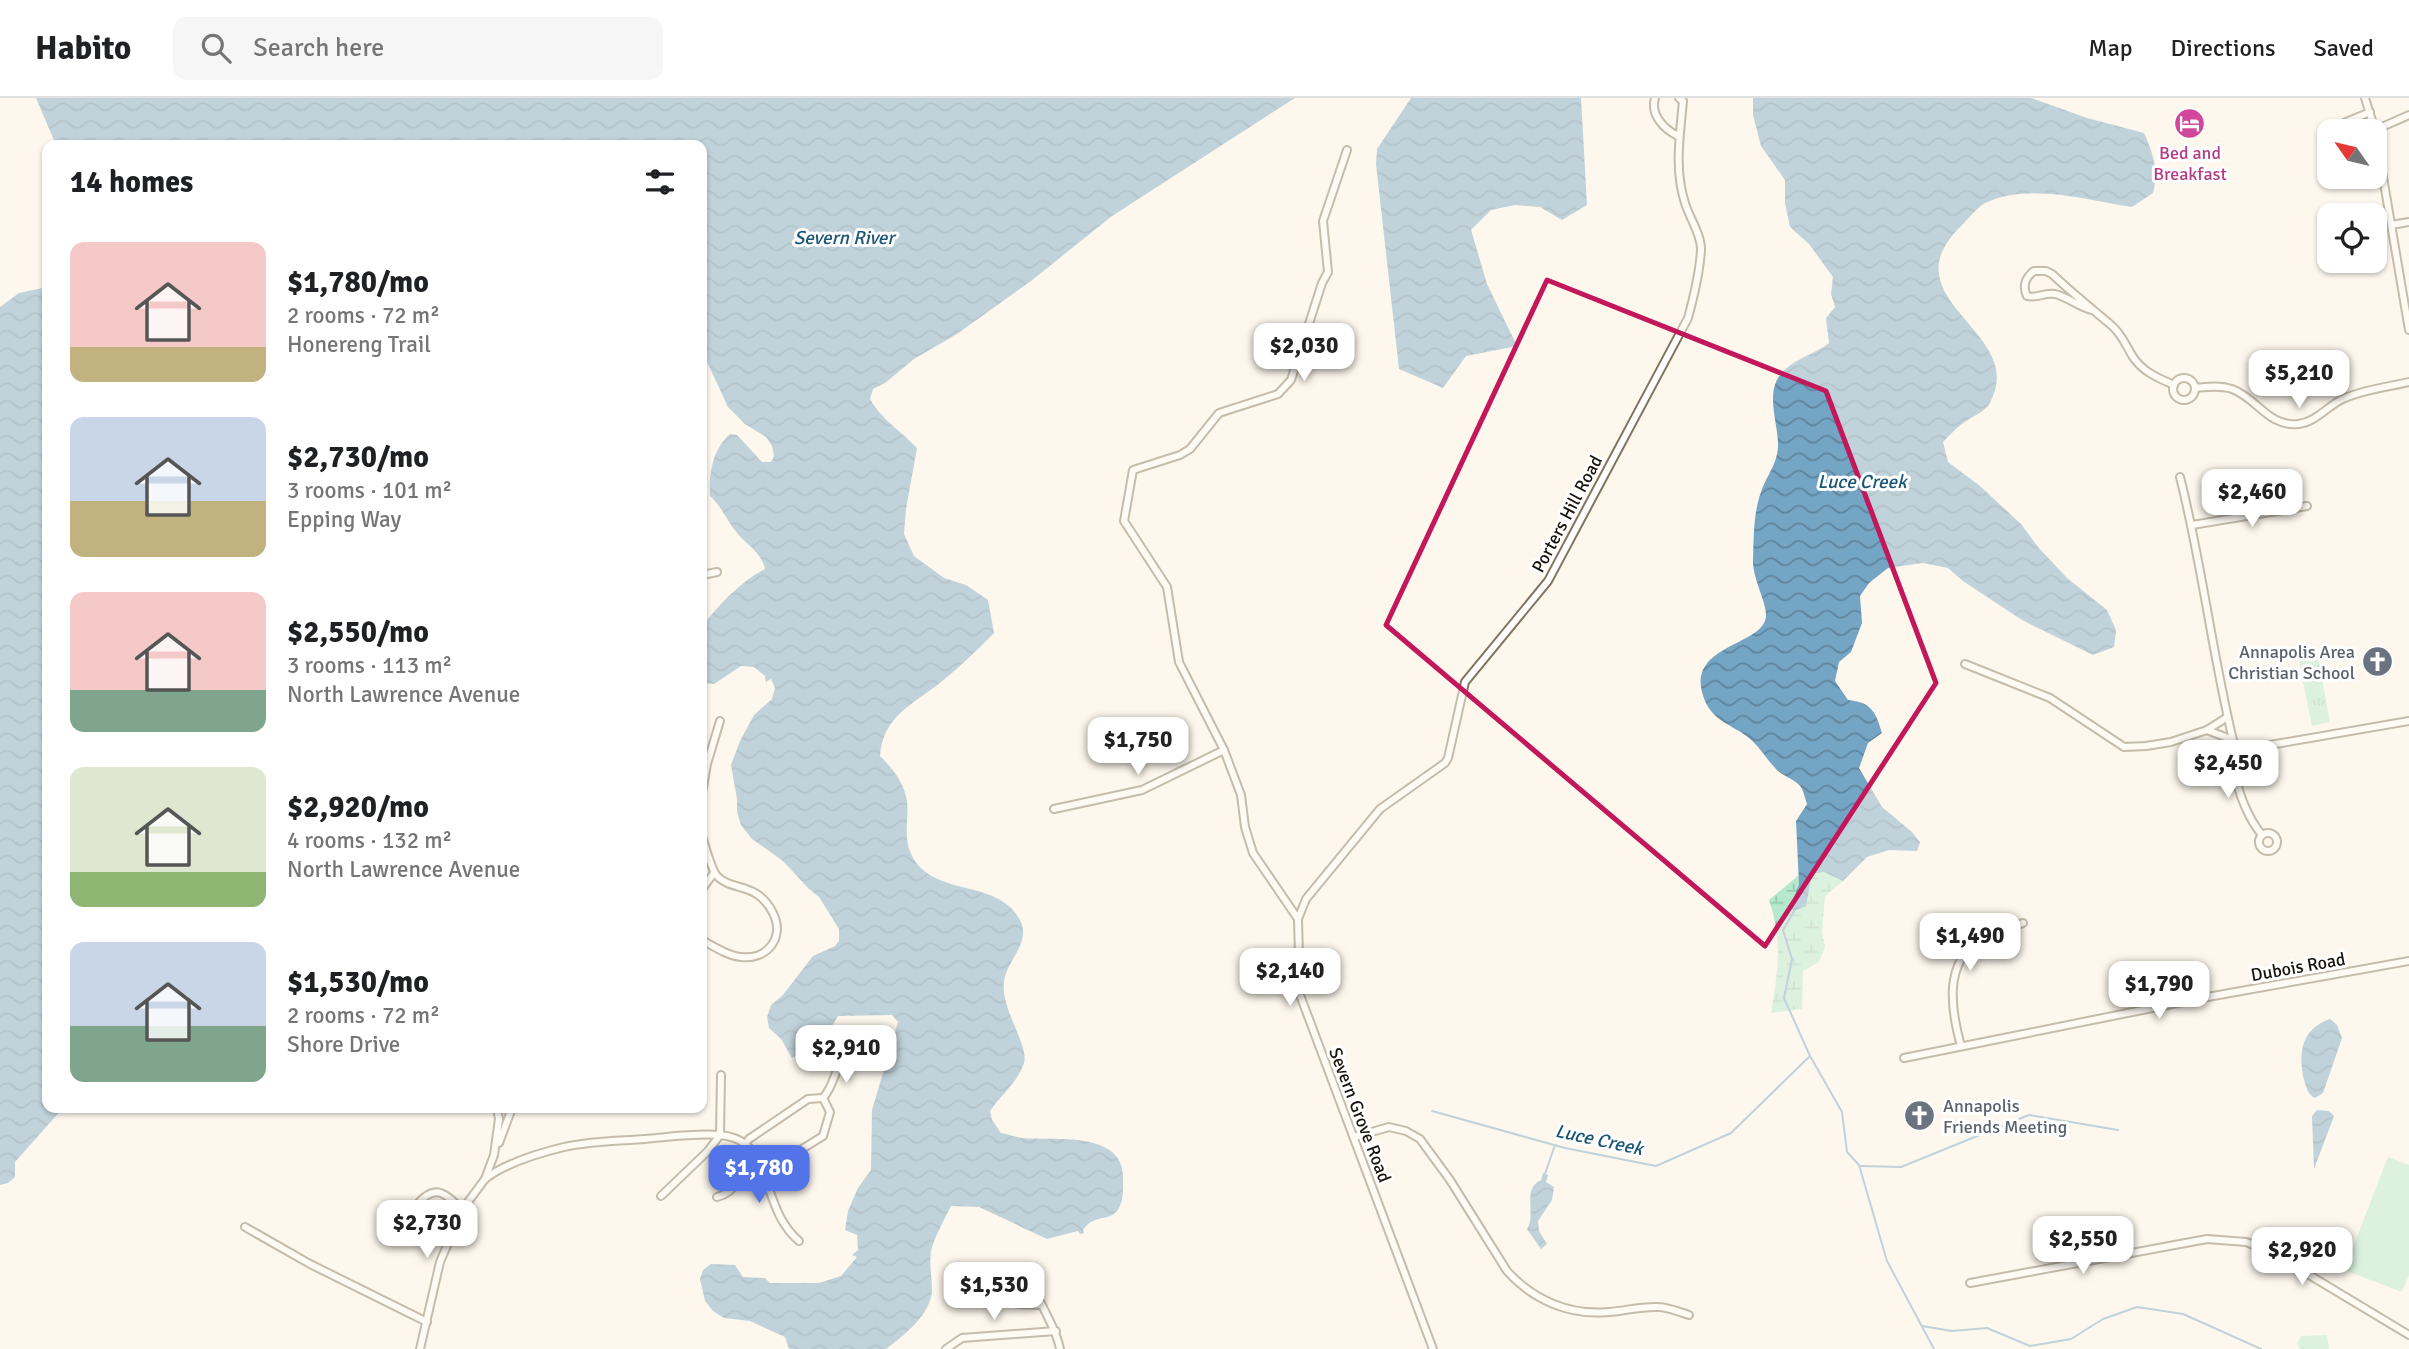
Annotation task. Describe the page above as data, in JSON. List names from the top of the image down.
{
  "streets": {
    "street": ["Porters Hill Road", "Dubois Road", "Severn Grove Road"]
  },
  "crossings": [
    ["Porters Hill Road", "Severn Grove Road"]
  ],
  "water": ["Severn River", "Luce Creek"],
  "places": {
    "hotel": ["Bed and Breakfast"],
    "church": ["Annapolis Area Christian School", "Annapolis Friends Meeting"]
  },
  "north": "top left",
  "page": {
    "header": "Habito",
    "search": "Search here",
    "nav": ["Map", "Directions", "Saved"],
    "heading": "14 homes",
    "list": [
      {
        "name": "$1,780/mo",
        "note": "2 rooms · 72 m² · Honereng Trail"
      },
      {
        "name": "$2,730/mo",
        "note": "3 rooms · 101 m² · Epping Way"
      },
      {
        "name": "$2,550/mo",
        "note": "3 rooms · 113 m² · North Lawrence Avenue"
      },
      {
        "name": "$2,920/mo",
        "note": "4 rooms · 132 m² · North Lawrence Avenue"
      },
      {
        "name": "$1,530/mo",
        "note": "2 rooms · 72 m² · Shore Drive"
      }
    ],
    "price": [
      "$2,030",
      "$5,210",
      "$2,460",
      "$1,750",
      "$2,450",
      "$1,490",
      "$2,140",
      "$1,790",
      "$2,910",
      "$1,780",
      "$2,730",
      "$2,550",
      "$2,920",
      "$1,530"
    ]
  }
}
